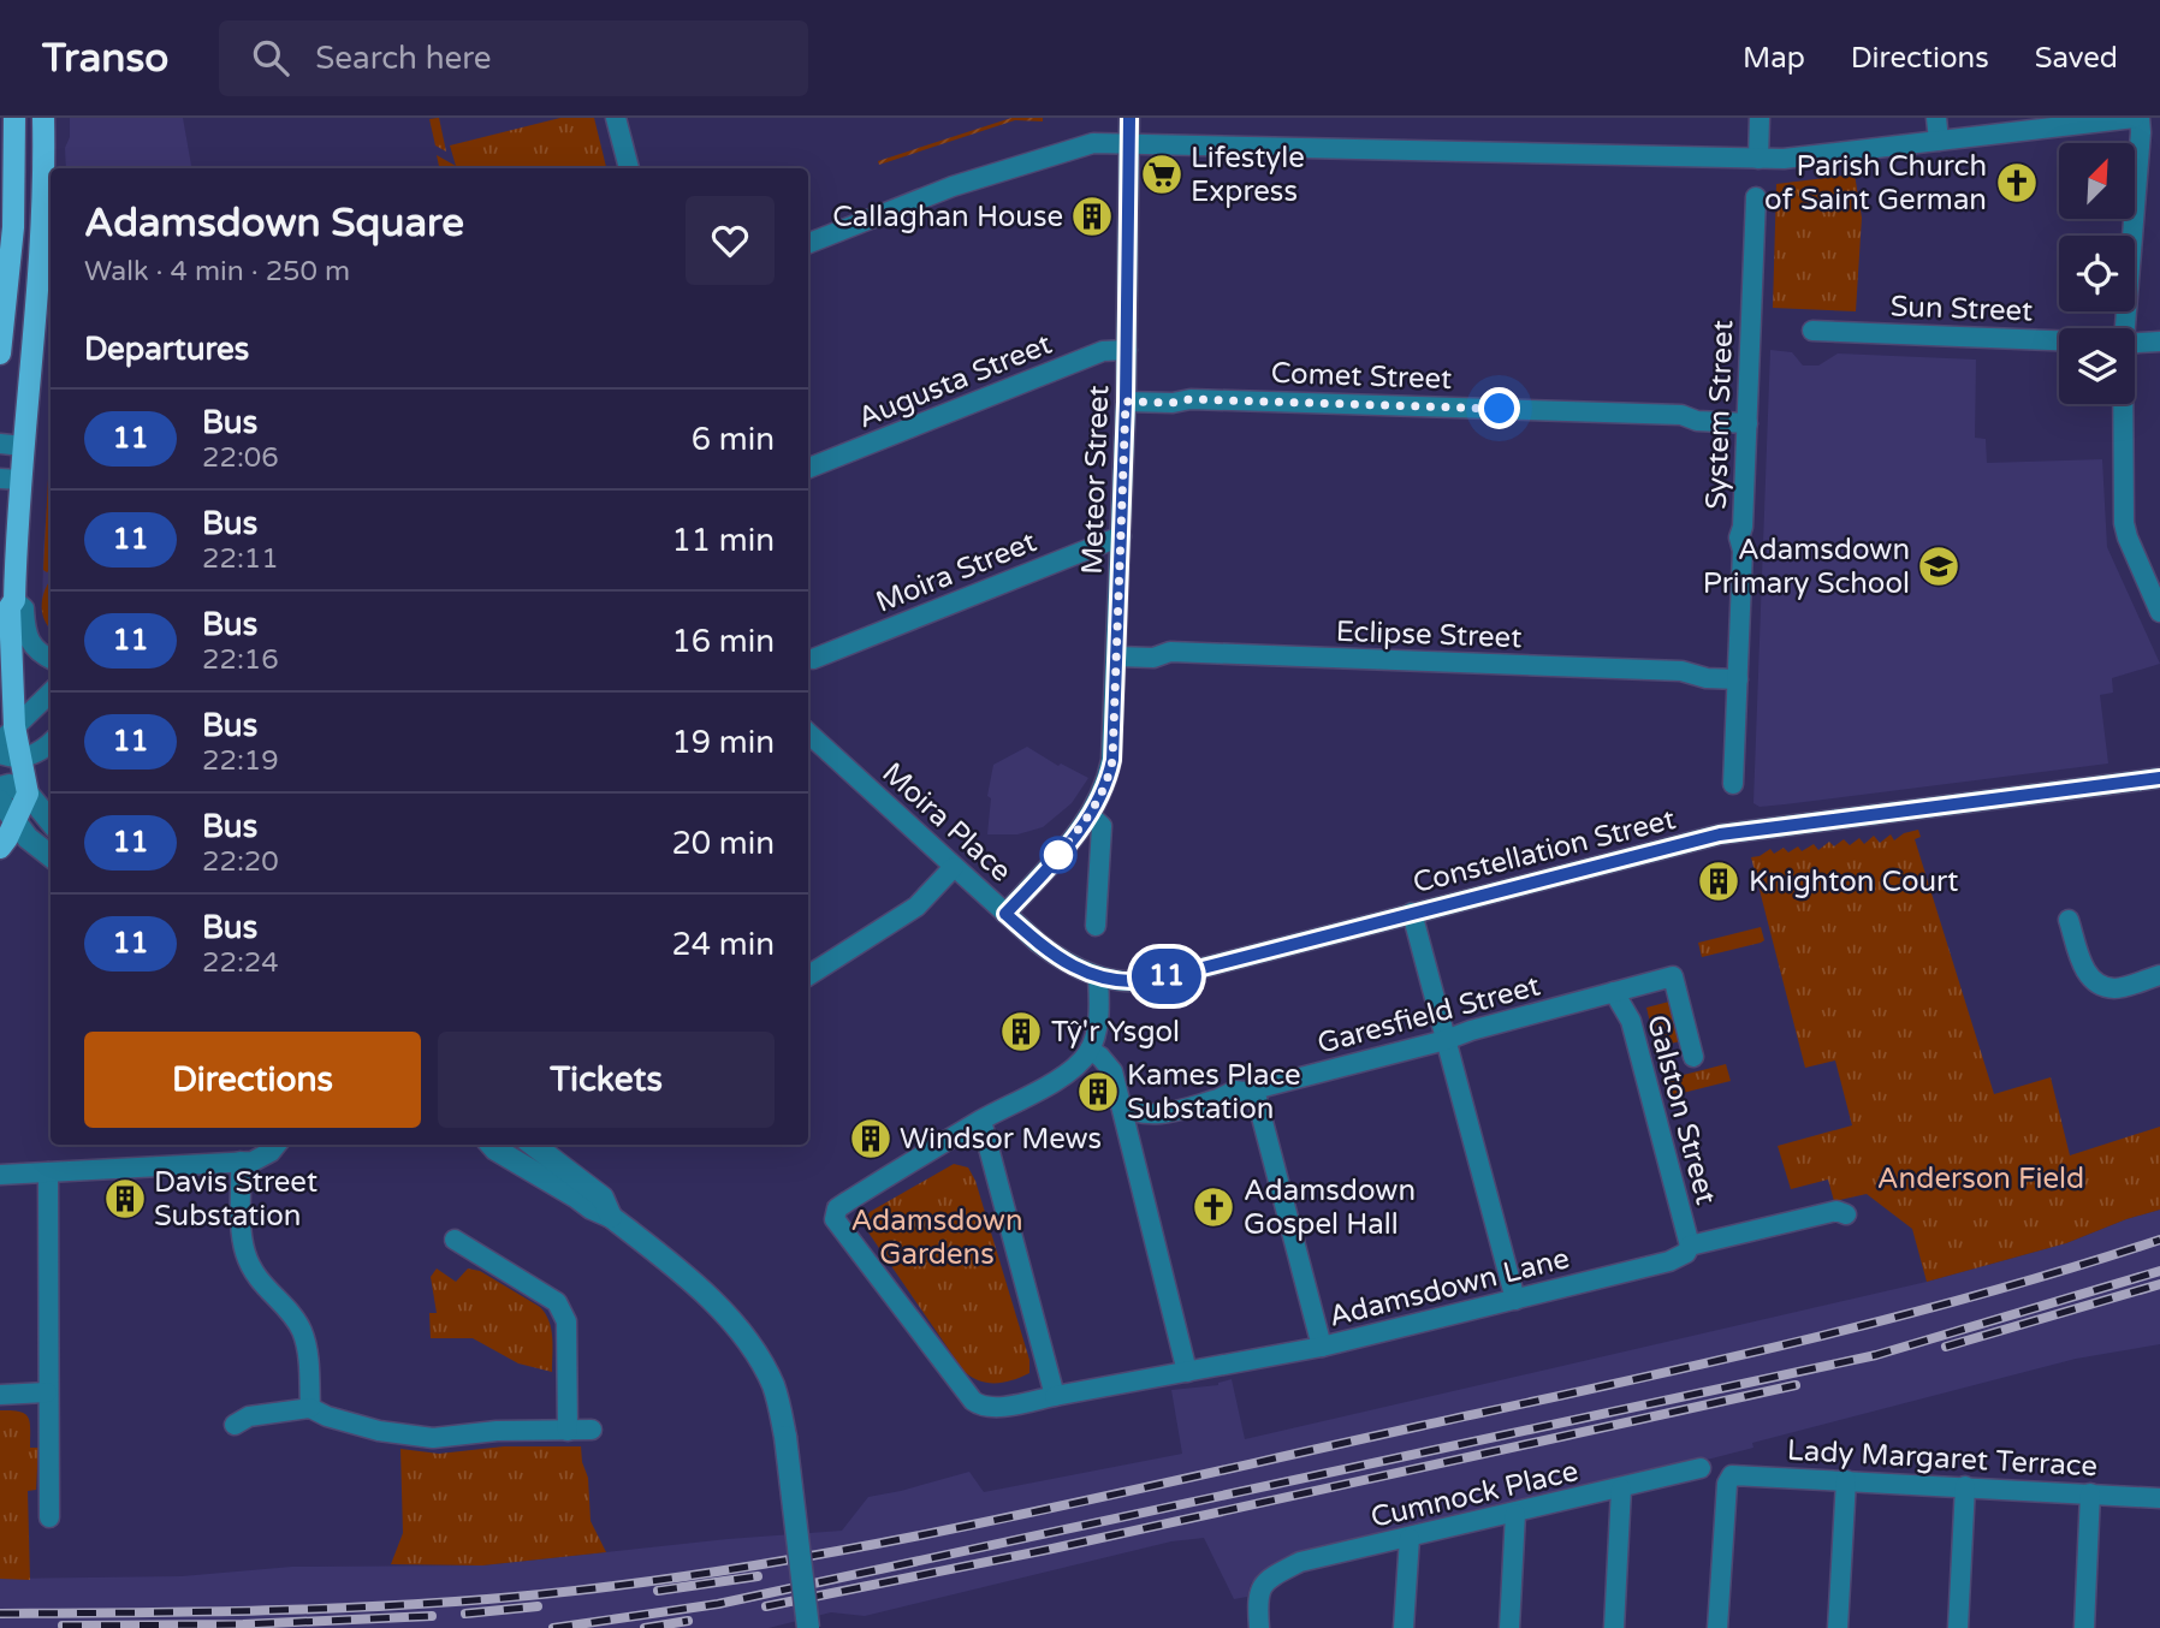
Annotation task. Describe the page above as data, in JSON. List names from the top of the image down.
{
  "streets": {
    "street": [
      "Sun Street",
      "Comet Street",
      "Augusta Street",
      "System Street",
      "Meteor Street",
      "Moira Street",
      "Eclipse Street",
      "Moira Place",
      "Constellation Street",
      "Garesfield Street",
      "Galston Street",
      "Adamsdown Lane",
      "Lady Margaret Terrace",
      "Cumnock Place"
    ]
  },
  "crossings": [
    ["Comet Street", "System Street"],
    ["Comet Street", "Meteor Street"],
    ["Augusta Street", "Meteor Street"],
    ["System Street", "Eclipse Street"],
    ["Meteor Street", "Moira Street"],
    ["Meteor Street", "Eclipse Street"],
    ["Meteor Street", "Moira Place"],
    ["Moira Place", "Constellation Street"],
    ["Garesfield Street", "Galston Street"],
    ["Galston Street", "Adamsdown Lane"]
  ],
  "parks": ["Anderson Field", "Adamsdown Gardens"],
  "places": {
    "supermarket": ["Lifestyle Express"],
    "church": ["Parish Church of Saint German", "Adamsdown Gospel Hall"],
    "building": [
      "Callaghan House",
      "Knighton Court",
      "Tŷ'r Ysgol",
      "Kames Place Substation",
      "Windsor Mews",
      "Davis Street Substation"
    ],
    "school or university": ["Adamsdown Primary School"]
  },
  "lines": ["bus line 11"],
  "north": "top right",
  "page": {
    "header": "Transo",
    "search": "Search here",
    "nav": ["Map", "Directions", "Saved"],
    "on_map": "11",
    "heading": [
      ["Adamsdown Square", "Walk · 4 min · 250 m"],
      "Departures"
    ],
    "list": [
      {
        "mark": "11",
        "name": "Bus",
        "note": "22:06",
        "value": "6 min"
      },
      {
        "mark": "11",
        "name": "Bus",
        "note": "22:11",
        "value": "11 min"
      },
      {
        "mark": "11",
        "name": "Bus",
        "note": "22:16",
        "value": "16 min"
      },
      {
        "mark": "11",
        "name": "Bus",
        "note": "22:19",
        "value": "19 min"
      },
      {
        "mark": "11",
        "name": "Bus",
        "note": "22:20",
        "value": "20 min"
      },
      {
        "mark": "11",
        "name": "Bus",
        "note": "22:24",
        "value": "24 min"
      }
    ],
    "buttons": ["Directions", "Tickets"]
  }
}
